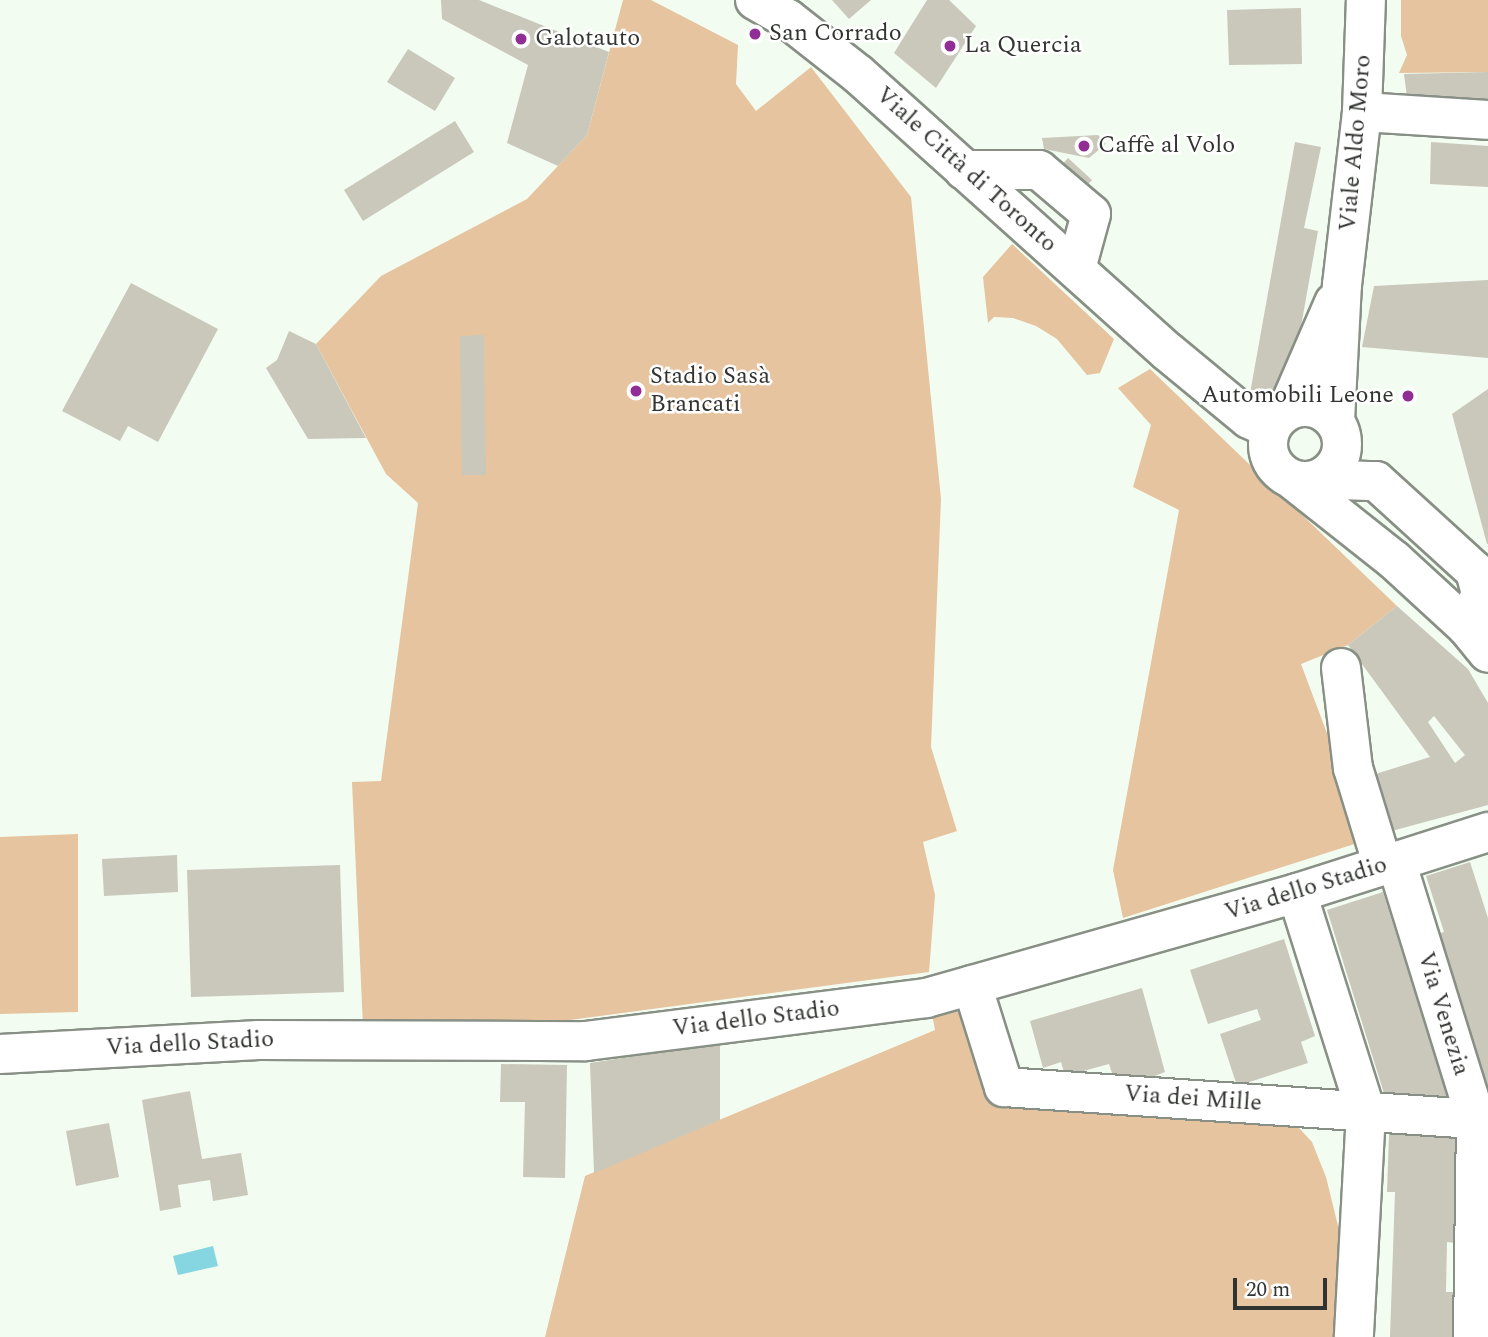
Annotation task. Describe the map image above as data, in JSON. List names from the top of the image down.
{
  "streets": {
    "street": [
      "Viale Aldo Moro",
      "Viale Città di Toronto",
      "Via dello Stadio",
      "Via Venezia",
      "Via dei Mille"
    ]
  },
  "crossings": [
    ["Via dello Stadio", "Via Venezia"],
    ["Via dello Stadio", "Via dei Mille"],
    ["Via Venezia", "Via dei Mille"]
  ],
  "places": [
    "San Corrado",
    "Galotauto",
    "La Quercia",
    "Caffè al Volo",
    "Stadio Sasà Brancati",
    "Automobili Leone"
  ],
  "scale_bar": "20 m"
}
